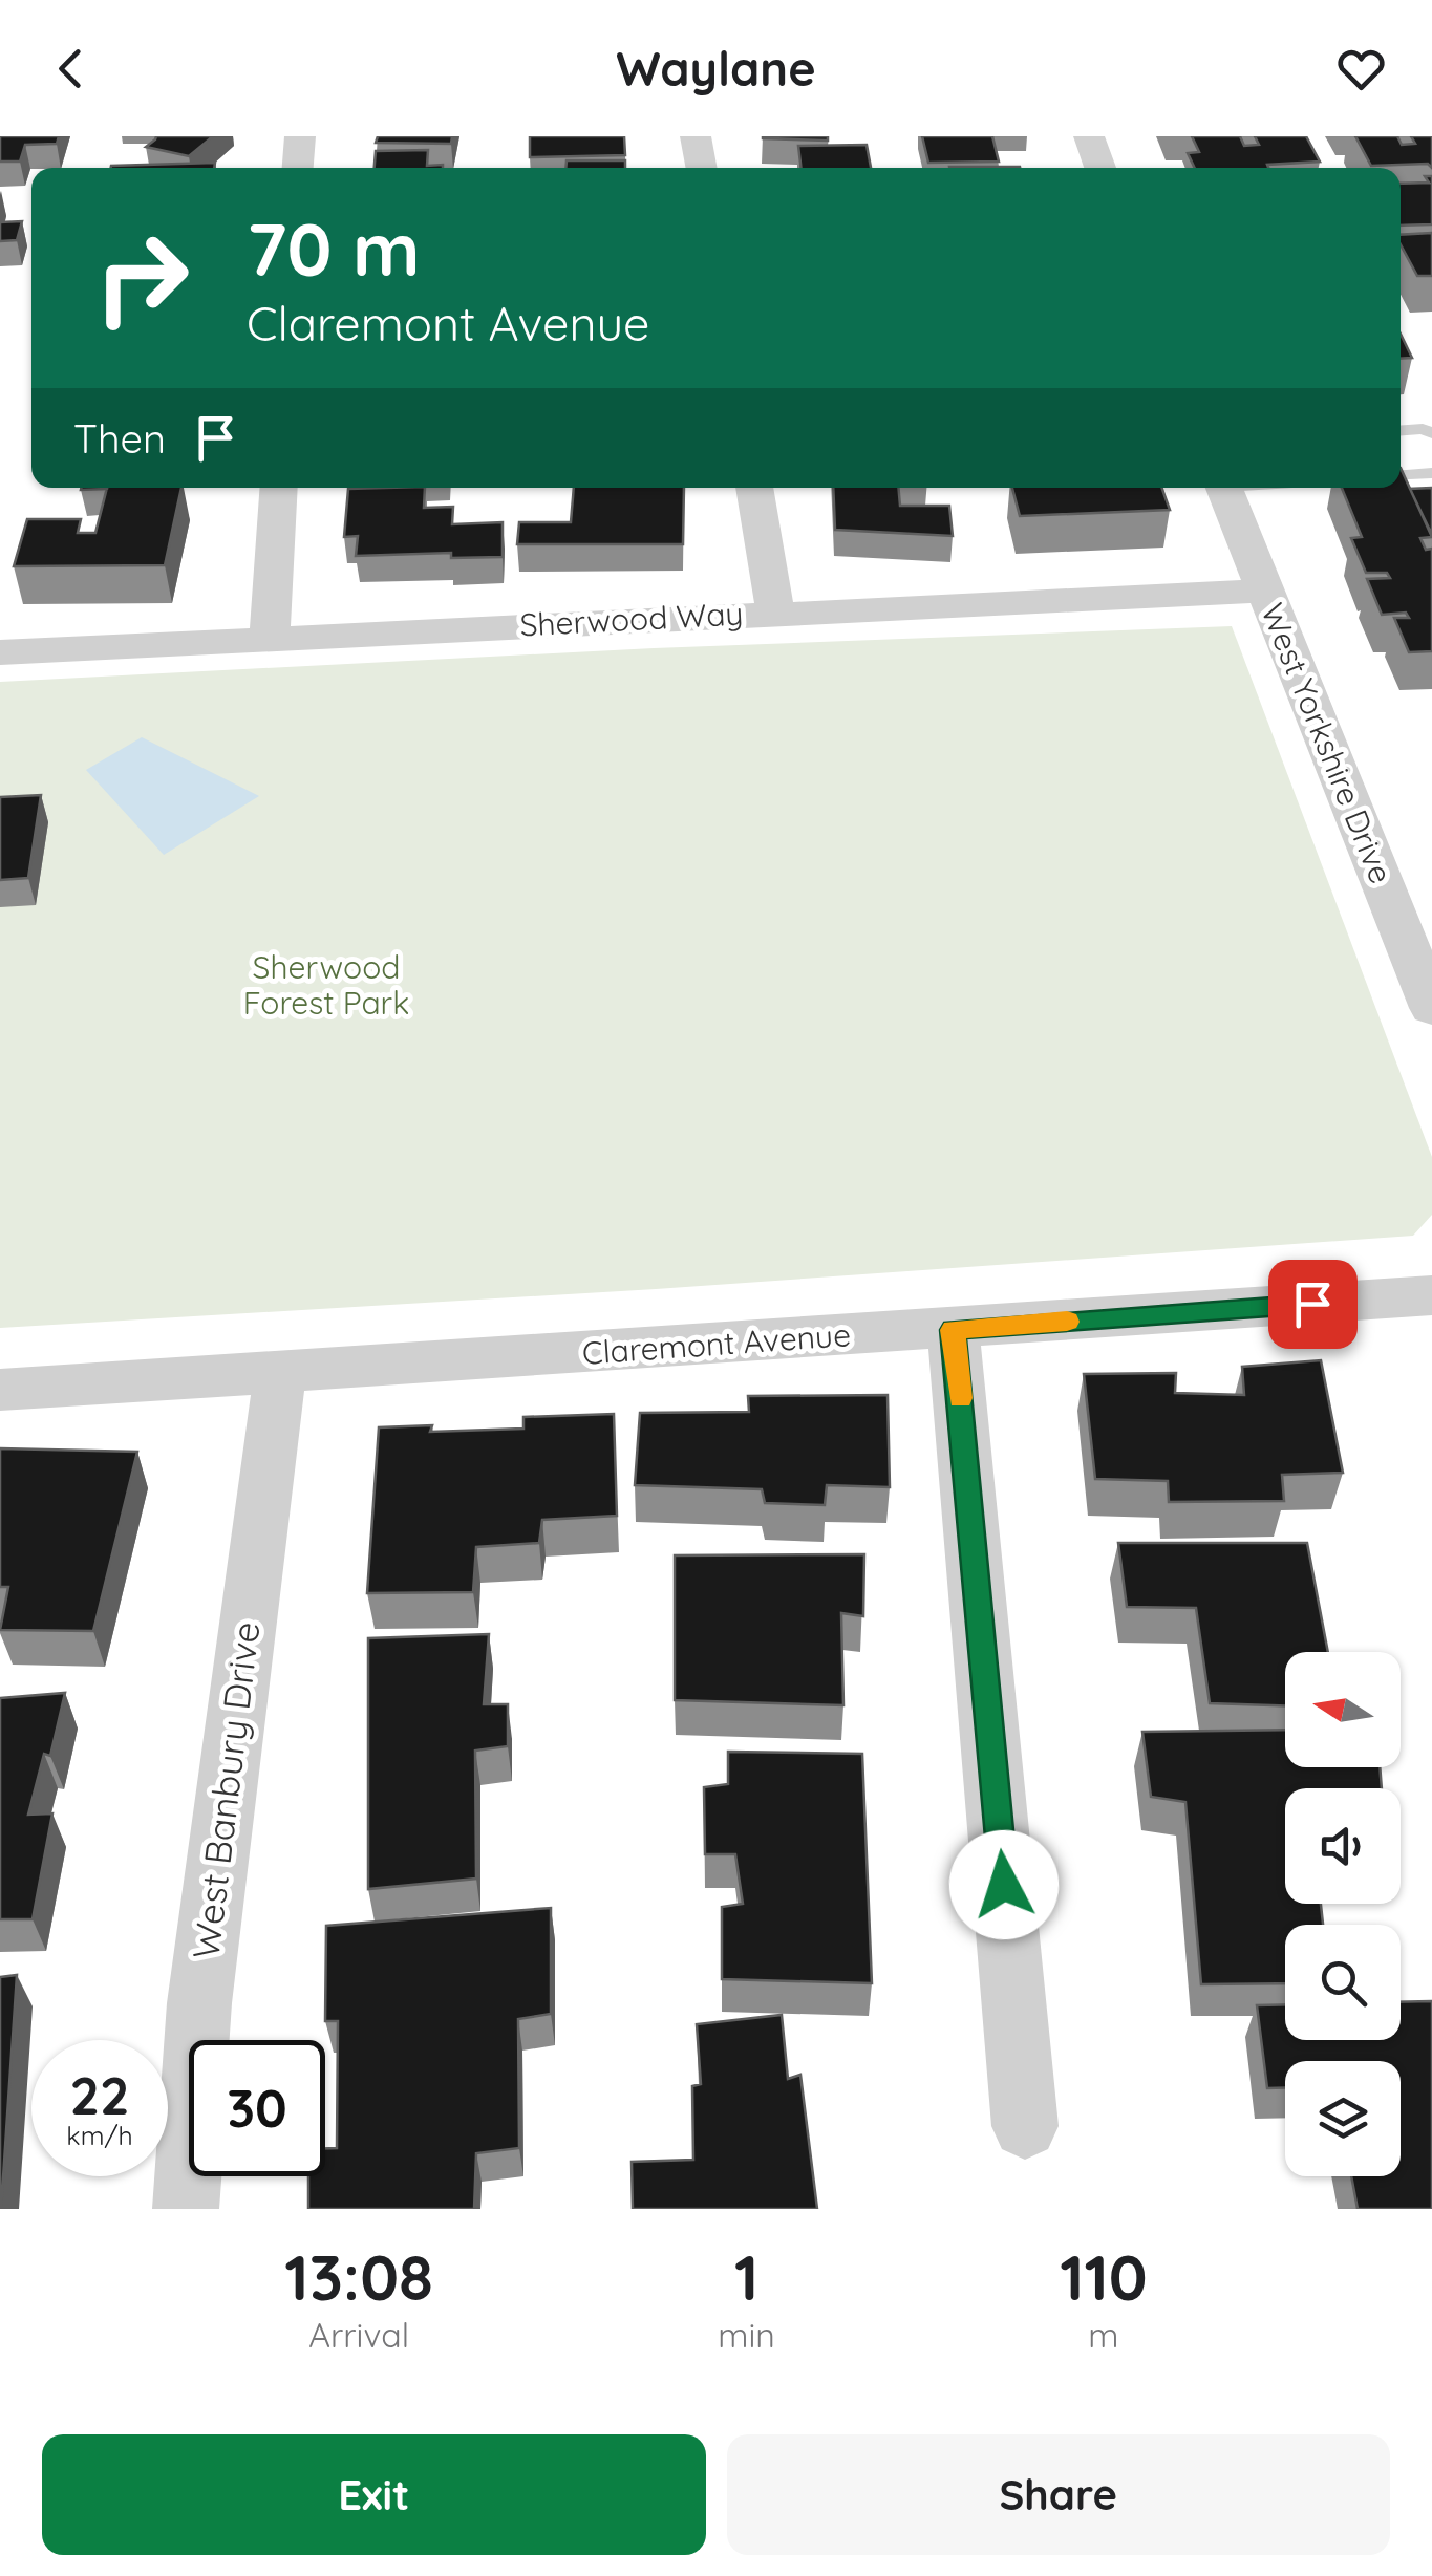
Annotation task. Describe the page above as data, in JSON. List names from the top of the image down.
{
  "streets": {
    "street": [
      "Sherwood Way",
      "West Yorkshire Drive",
      "Claremont Avenue",
      "West Banbury Drive"
    ]
  },
  "crossings": [
    ["Sherwood Way", "West Yorkshire Drive"],
    ["Claremont Avenue", "West Banbury Drive"]
  ],
  "parks": ["Sherwood Forest Park"],
  "north": "left",
  "page": {
    "header": "Waylane",
    "turn": ["70 m", "Claremont Avenue"],
    "then": "Then",
    "speed": "22 km/h",
    "limit": "30",
    "eta": [
      "13:08",
      "Arrival",
      "1",
      "min",
      "110",
      "m"
    ],
    "buttons": ["Exit", "Share"]
  }
}
